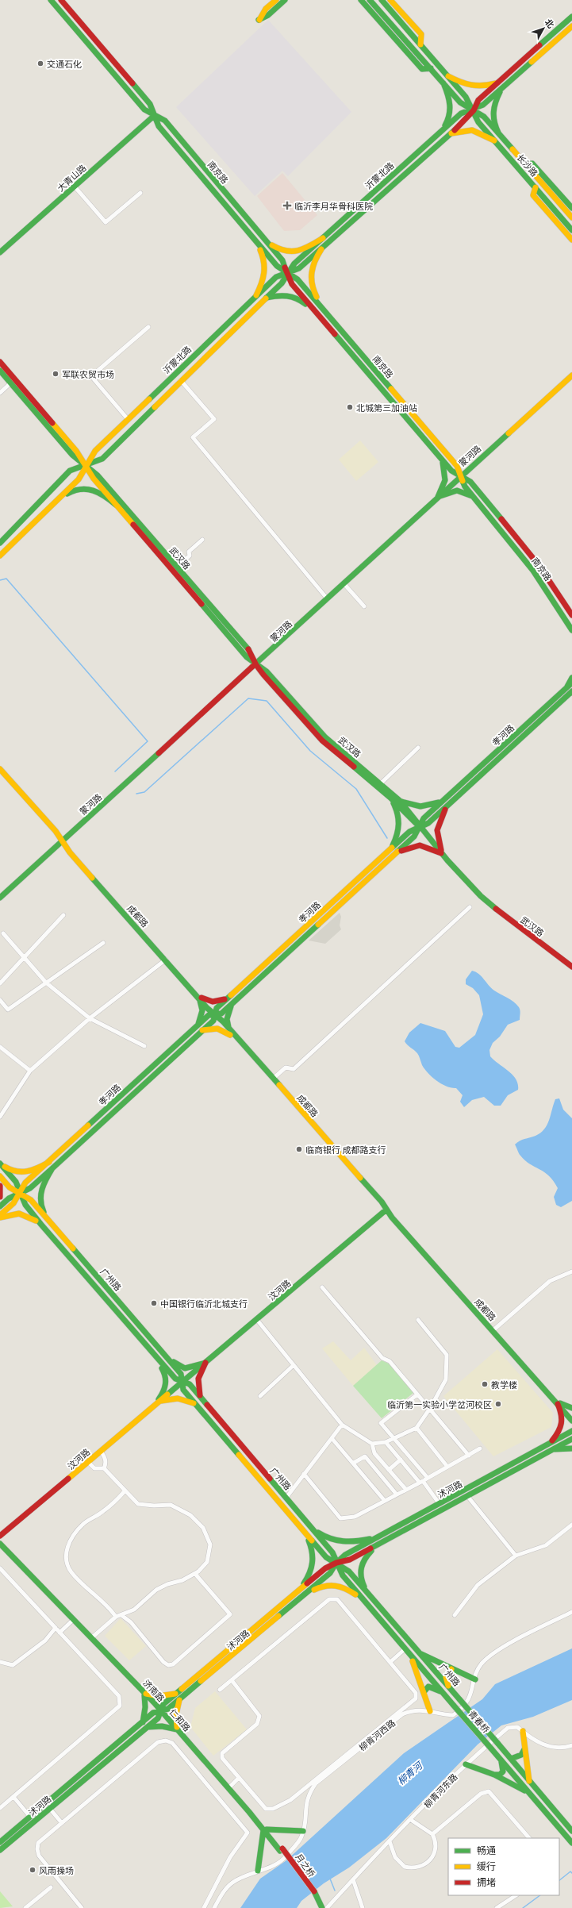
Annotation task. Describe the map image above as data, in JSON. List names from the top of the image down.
{
  "streets": {
    "main road": [
      "长沙路",
      "南京路",
      "沂蒙北路",
      "大青山路",
      "蒙河路",
      "武汉路",
      "孝河路",
      "成都路",
      "广州路",
      "汶河路",
      "沭河路",
      "济南路",
      "仁和路",
      "青春桥",
      "月之桥"
    ],
    "street": ["柳青河西路", "柳青河东路"]
  },
  "crossings": [
    ["长沙路", "沂蒙北路"],
    ["南京路", "沂蒙北路"],
    ["南京路", "大青山路"],
    ["南京路", "蒙河路"],
    ["沂蒙北路", "武汉路"],
    ["蒙河路", "武汉路"],
    ["蒙河路", "成都路"],
    ["武汉路", "孝河路"],
    ["孝河路", "成都路"],
    ["孝河路", "广州路"],
    ["成都路", "汶河路"],
    ["广州路", "汶河路"],
    ["广州路", "沭河路"],
    ["广州路", "青春桥"],
    ["沭河路", "济南路"],
    ["沭河路", "仁和路"],
    ["济南路", "仁和路"],
    ["仁和路", "月之桥"]
  ],
  "water": ["柳青河"],
  "places": {
    "other": [
      "交通石化",
      "军联农贸市场",
      "北城第三加油站",
      "临商银行 成都路支行",
      "中国银行临沂北城支行",
      "教学楼",
      "临沂第一实验小学岔河校区",
      "风雨操场"
    ],
    "health": ["临沂李月华骨科医院"]
  },
  "legend": ["畅通", "缓行", "拥堵"],
  "north": "top right"
}
